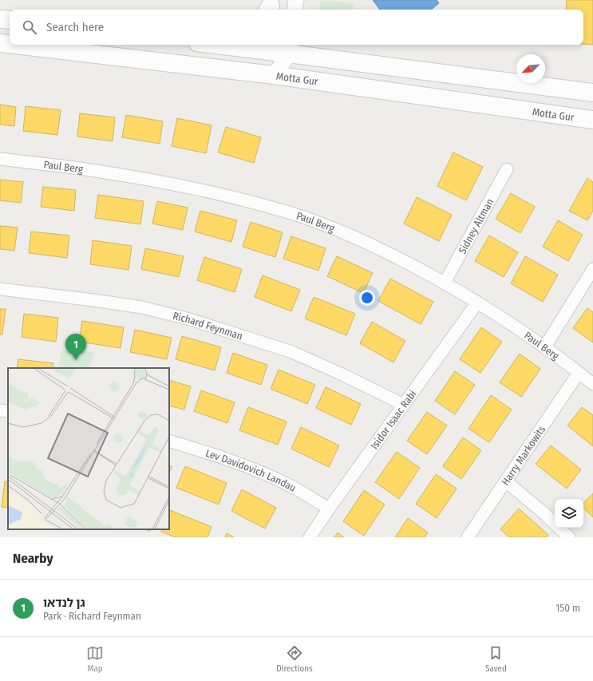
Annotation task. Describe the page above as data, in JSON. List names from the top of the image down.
{
  "streets": {
    "main road": ["Motta Gur"],
    "street": [
      "Paul Berg",
      "Sidney Altman",
      "Richard Feynman",
      "Isidor Isaac Rabi",
      "Harry Markowits",
      "Lev Davidovich Landau"
    ]
  },
  "crossings": [
    ["Paul Berg", "Sidney Altman"],
    ["Paul Berg", "Isidor Isaac Rabi"],
    ["Paul Berg", "Harry Markowits"],
    ["Richard Feynman", "Isidor Isaac Rabi"],
    ["Isidor Isaac Rabi", "Lev Davidovich Landau"]
  ],
  "north": "bottom left",
  "page": {
    "search": "Search here",
    "pins": "1",
    "heading": "Nearby",
    "list": [
      {
        "mark": "1",
        "name": "גן לנדאו",
        "note": "Park · Richard Feynman",
        "value": "150 m"
      }
    ],
    "nav": ["Map", "Directions", "Saved"]
  }
}
